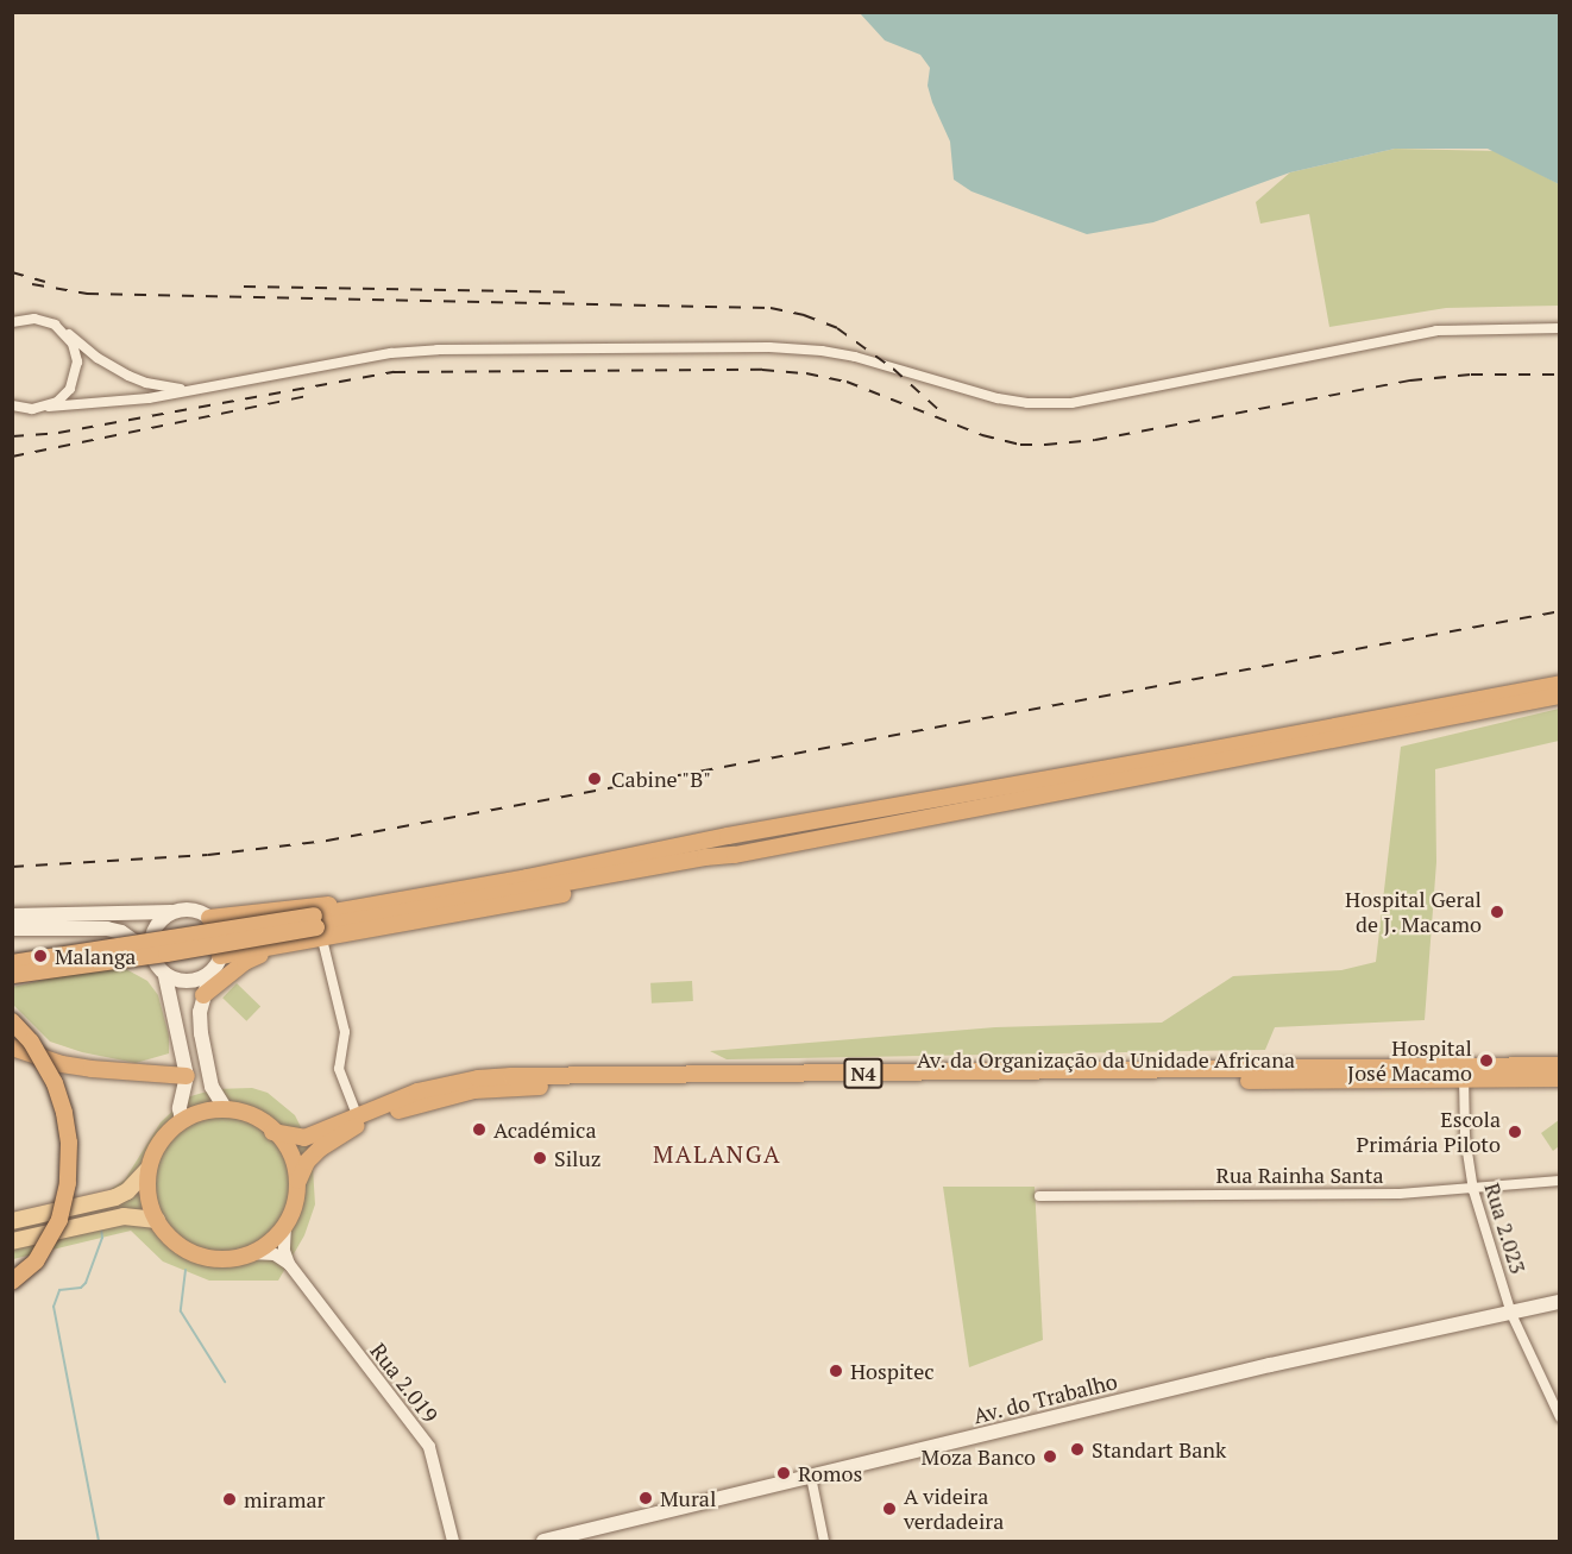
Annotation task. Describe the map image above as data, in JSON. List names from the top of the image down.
{
  "streets": {
    "highway": ["Av. da Organização da Unidade Africana", "N4"],
    "main road": ["Av. do Trabalho"],
    "street": ["Rua Rainha Santa", "Rua 2.023", "Rua 2.019"]
  },
  "crossings": [
    ["Av. da Organização da Unidade Africana", "N4"],
    ["Av. da Organização da Unidade Africana", "Rua 2.023"],
    ["N4", "Rua 2.023"],
    ["Rua Rainha Santa", "Rua 2.023"],
    ["Rua 2.023", "Av. do Trabalho"]
  ],
  "districts": ["MALANGA"],
  "places": [
    "Cabine \"B\"",
    "Hospital Geral de J. Macamo",
    "Malanga",
    "Hospital José Macamo",
    "Académica",
    "Escola Primária Piloto",
    "Siluz",
    "Hospitec",
    "Standart Bank",
    "Moza Banco",
    "Romos",
    "Mural",
    "miramar",
    "A videira verdadeira"
  ]
}
